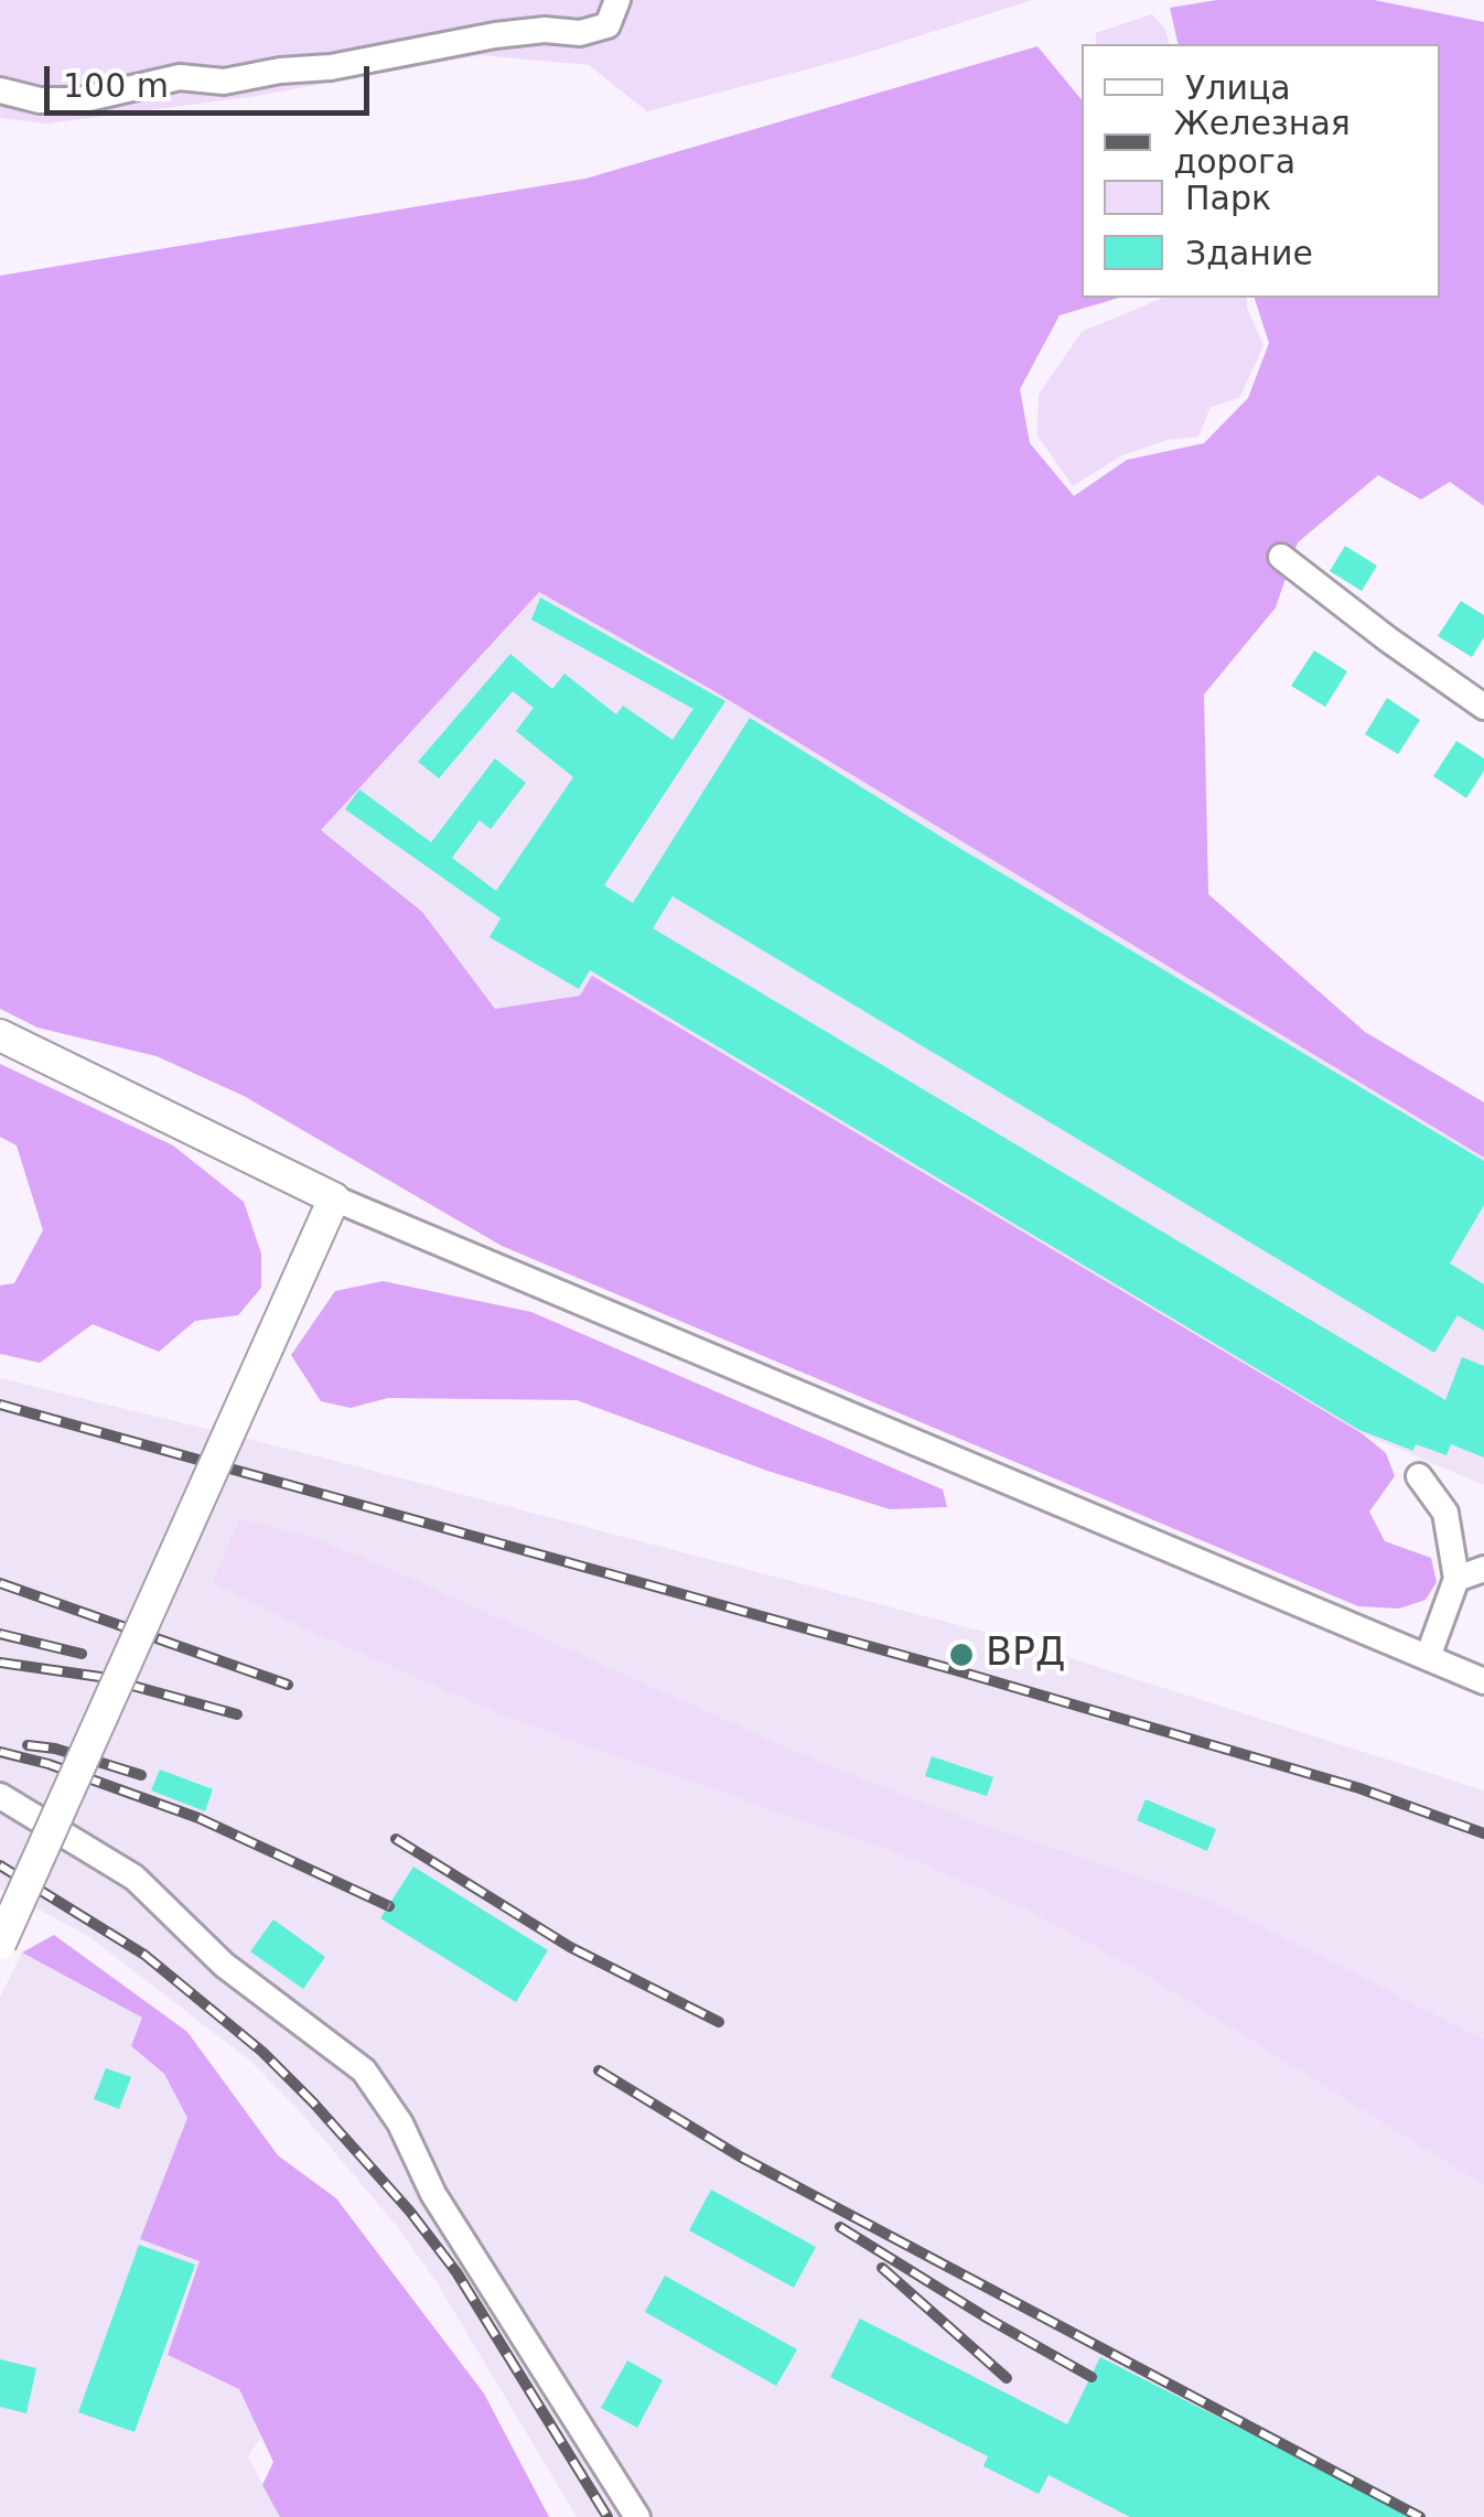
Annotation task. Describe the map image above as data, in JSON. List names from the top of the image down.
{
  "places": ["ВРД"],
  "legend": [
    "Улица",
    "Железная дорога",
    "Парк",
    "Здание"
  ],
  "scale_bar": "100 m"
}
